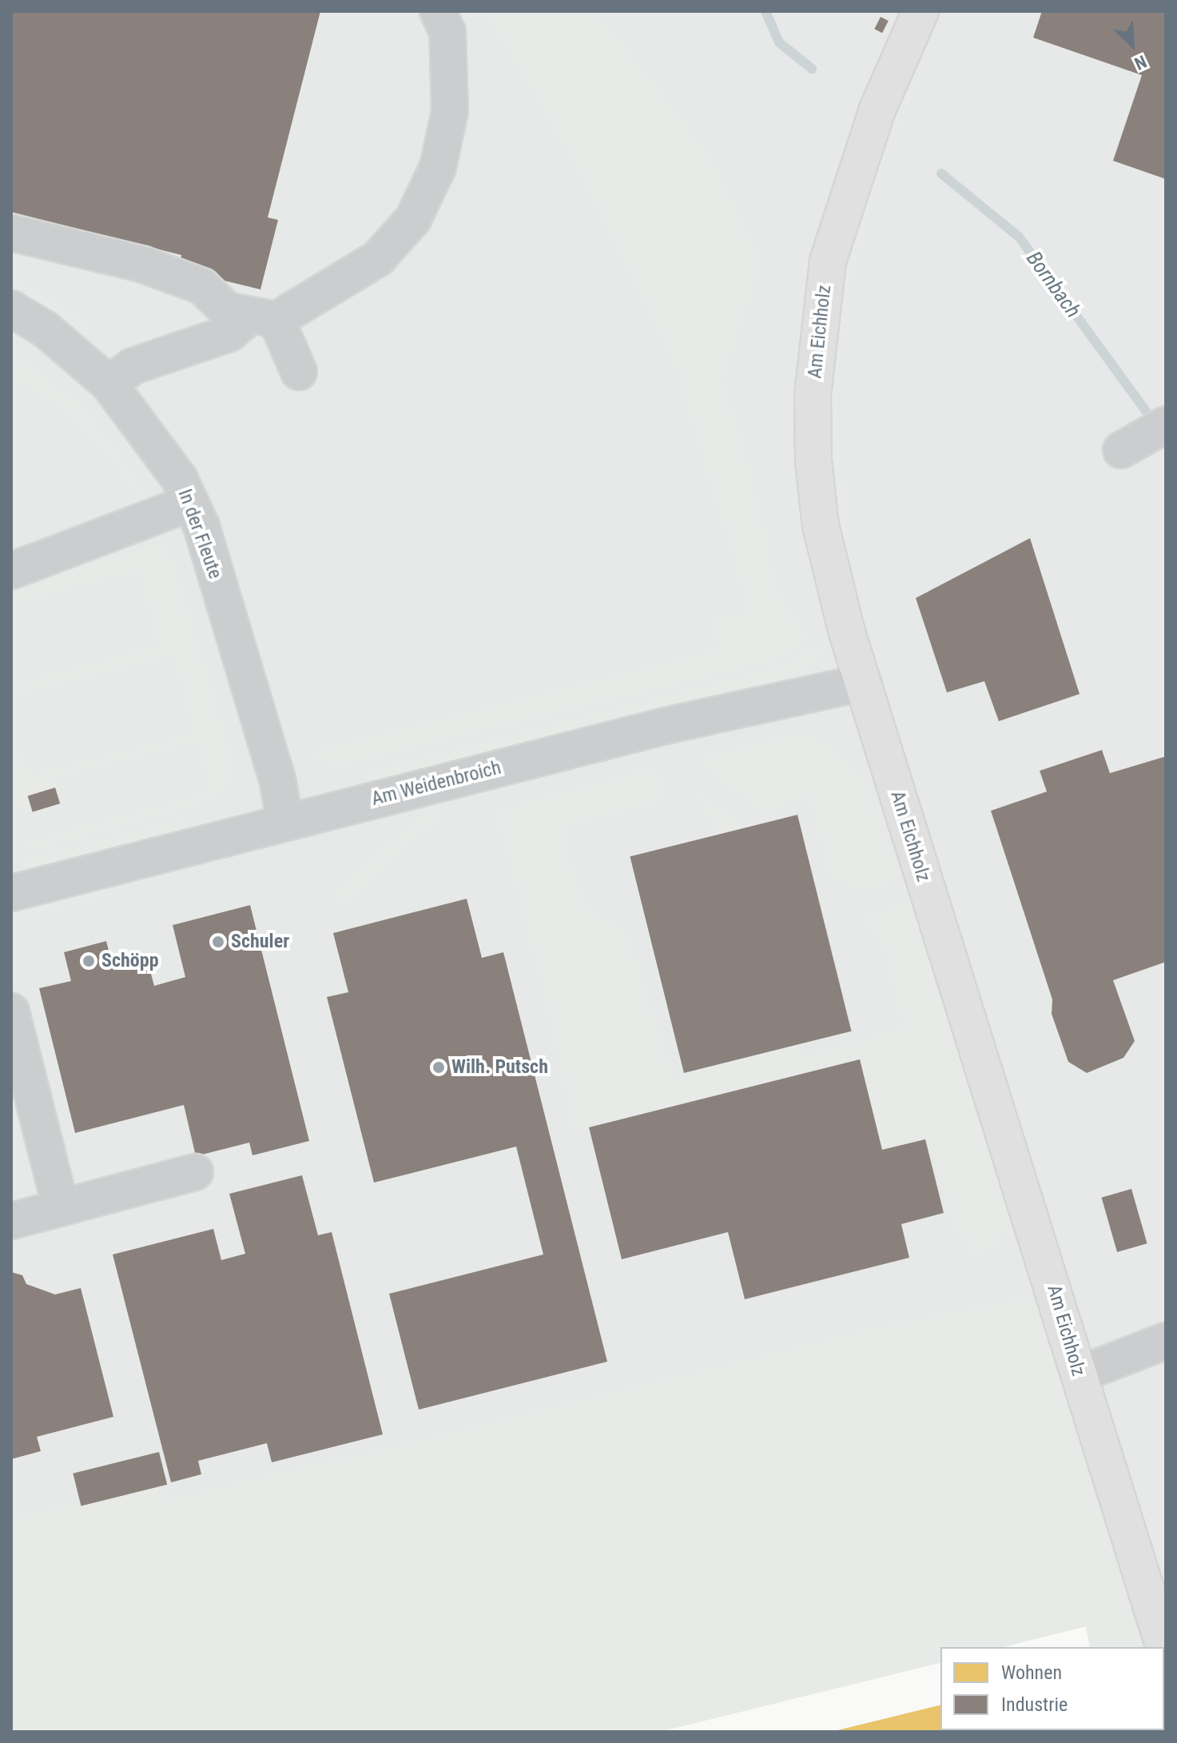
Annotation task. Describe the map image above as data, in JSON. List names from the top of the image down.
{
  "streets": {
    "main road": ["Am Eichholz"],
    "street": ["In der Fleute", "Am Weidenbroich"]
  },
  "crossings": [
    ["Am Eichholz", "Am Weidenbroich"],
    ["In der Fleute", "Am Weidenbroich"]
  ],
  "water": ["Bornbach"],
  "places": ["Schuler", "Schöpp", "Wilh. Putsch"],
  "legend": ["Wohnen", "Industrie"],
  "north": "bottom right"
}
